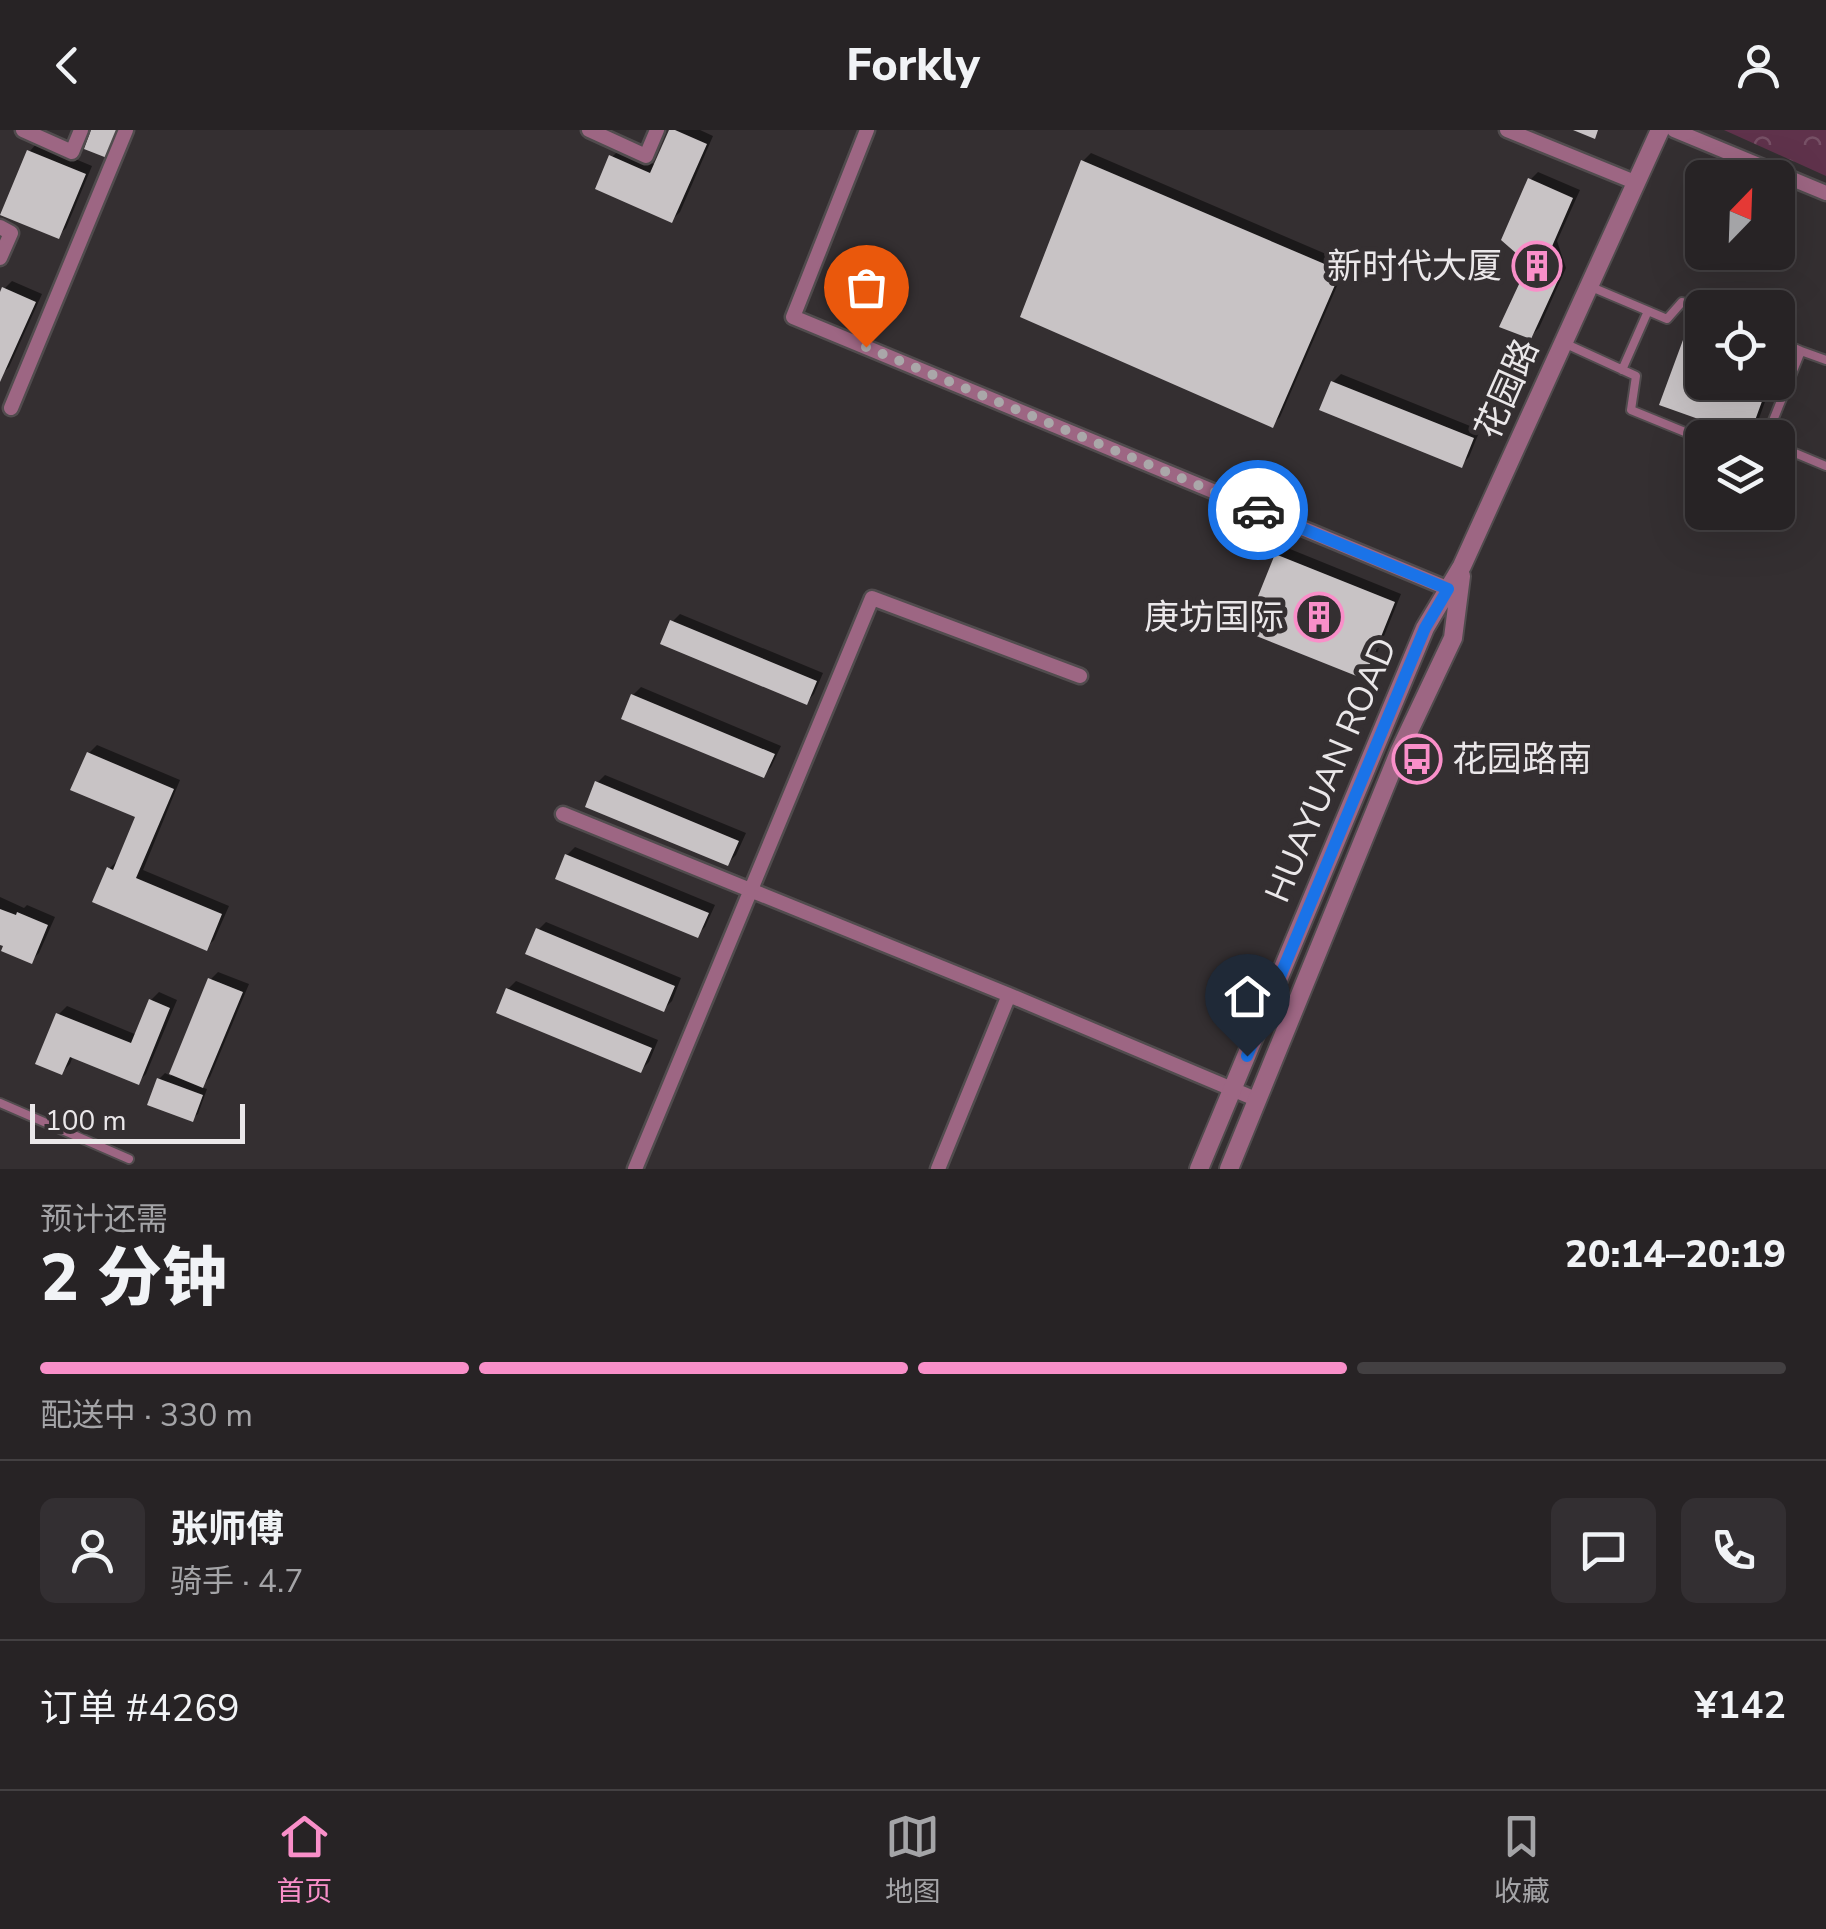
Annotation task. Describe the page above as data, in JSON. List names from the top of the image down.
{
  "streets": {
    "street": ["花园路", "HUAYUAN ROAD"]
  },
  "crossings": [
    ["花园路", "HUAYUAN ROAD"]
  ],
  "places": {
    "building": ["新时代大厦", "庚坊国际"],
    "bus stop": ["花园路南"]
  },
  "scale_bar": "100 m",
  "north": "top right",
  "page": {
    "header": "Forkly",
    "scale": "100 m",
    "heading": ["2 分钟", "预计还需", "20:14–20:19"],
    "panel": [
      "张师傅",
      "骑手 · 4.7",
      "订单 #4269",
      "¥142"
    ],
    "bar": "配送中 · 330 m",
    "tabs": ["首页", "地图", "收藏"]
  }
}
